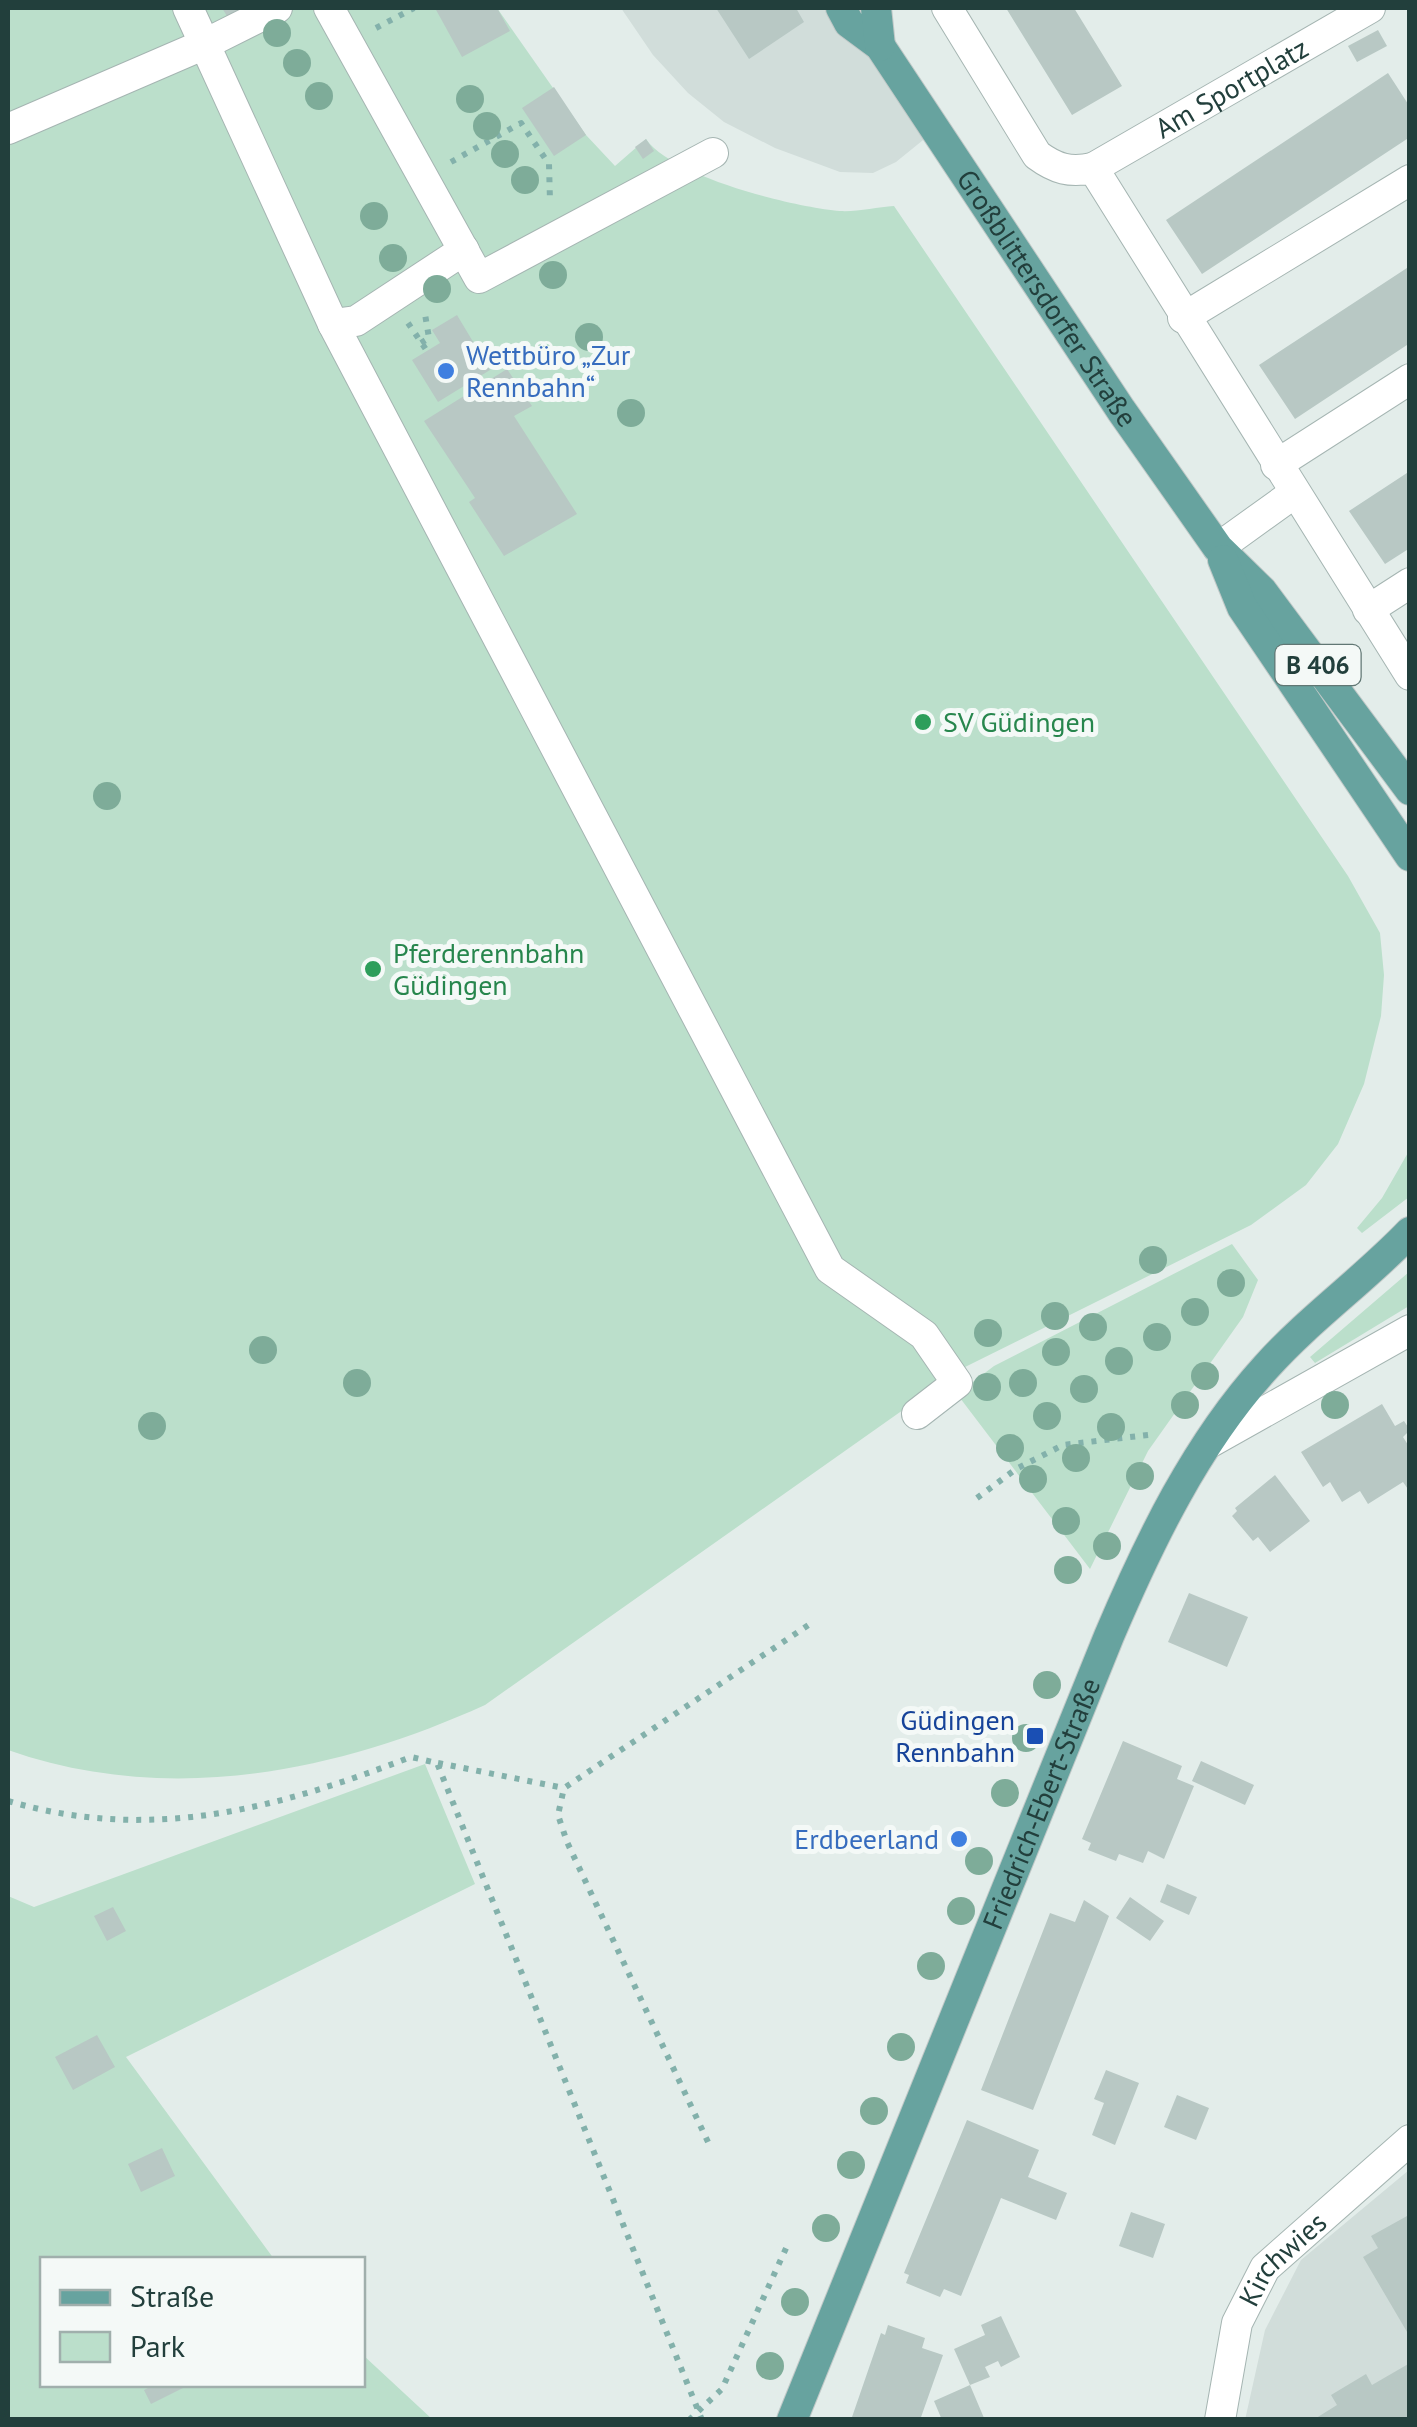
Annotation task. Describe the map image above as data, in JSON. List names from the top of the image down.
{
  "streets": {
    "main road": ["Großblittersdorfer Straße", "B 406", "Friedrich-Ebert-Straße"],
    "street": ["Am Sportplatz", "Kirchwies"]
  },
  "places": {
    "other": [
      "Wettbüro „Zur Rennbahn“",
      "SV Güdingen",
      "Pferderennbahn Güdingen",
      "Erdbeerland"
    ],
    "transit": ["Güdingen Rennbahn"]
  },
  "legend": ["Straße", "Park"]
}
